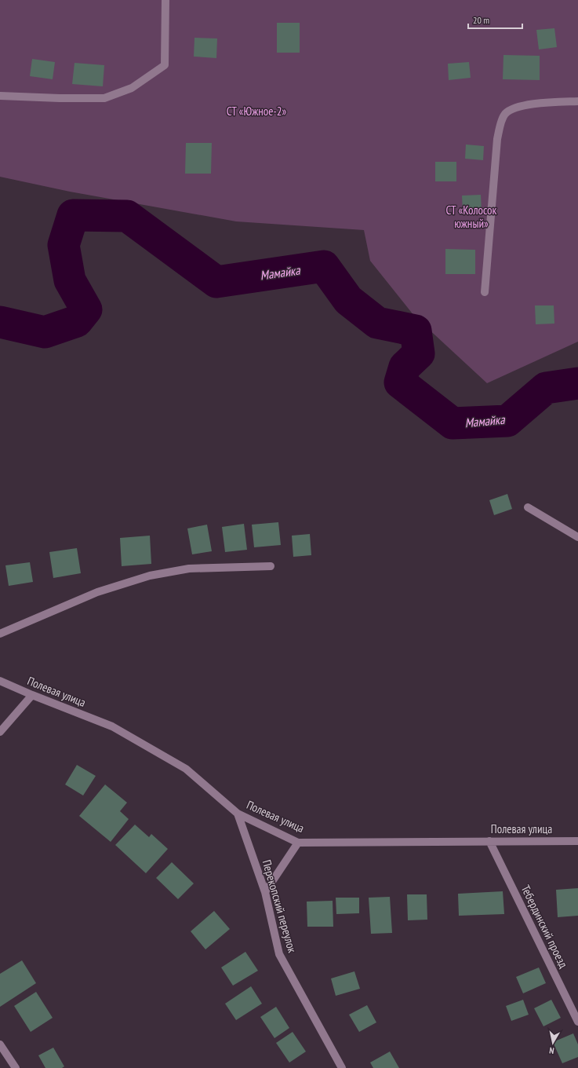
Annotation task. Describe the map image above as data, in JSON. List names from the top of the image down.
{
  "streets": {
    "street": ["Полевая улица", "Перекопский переулок", "Тебердинский проезд"]
  },
  "crossings": [
    ["Полевая улица", "Перекопский переулок"],
    ["Полевая улица", "Тебердинский проезд"]
  ],
  "water": ["Мамайка"],
  "parks": ["СТ «Южное-2»", "СТ «Колосок южный»"],
  "scale_bar": "20 m",
  "north": "bottom"
}
